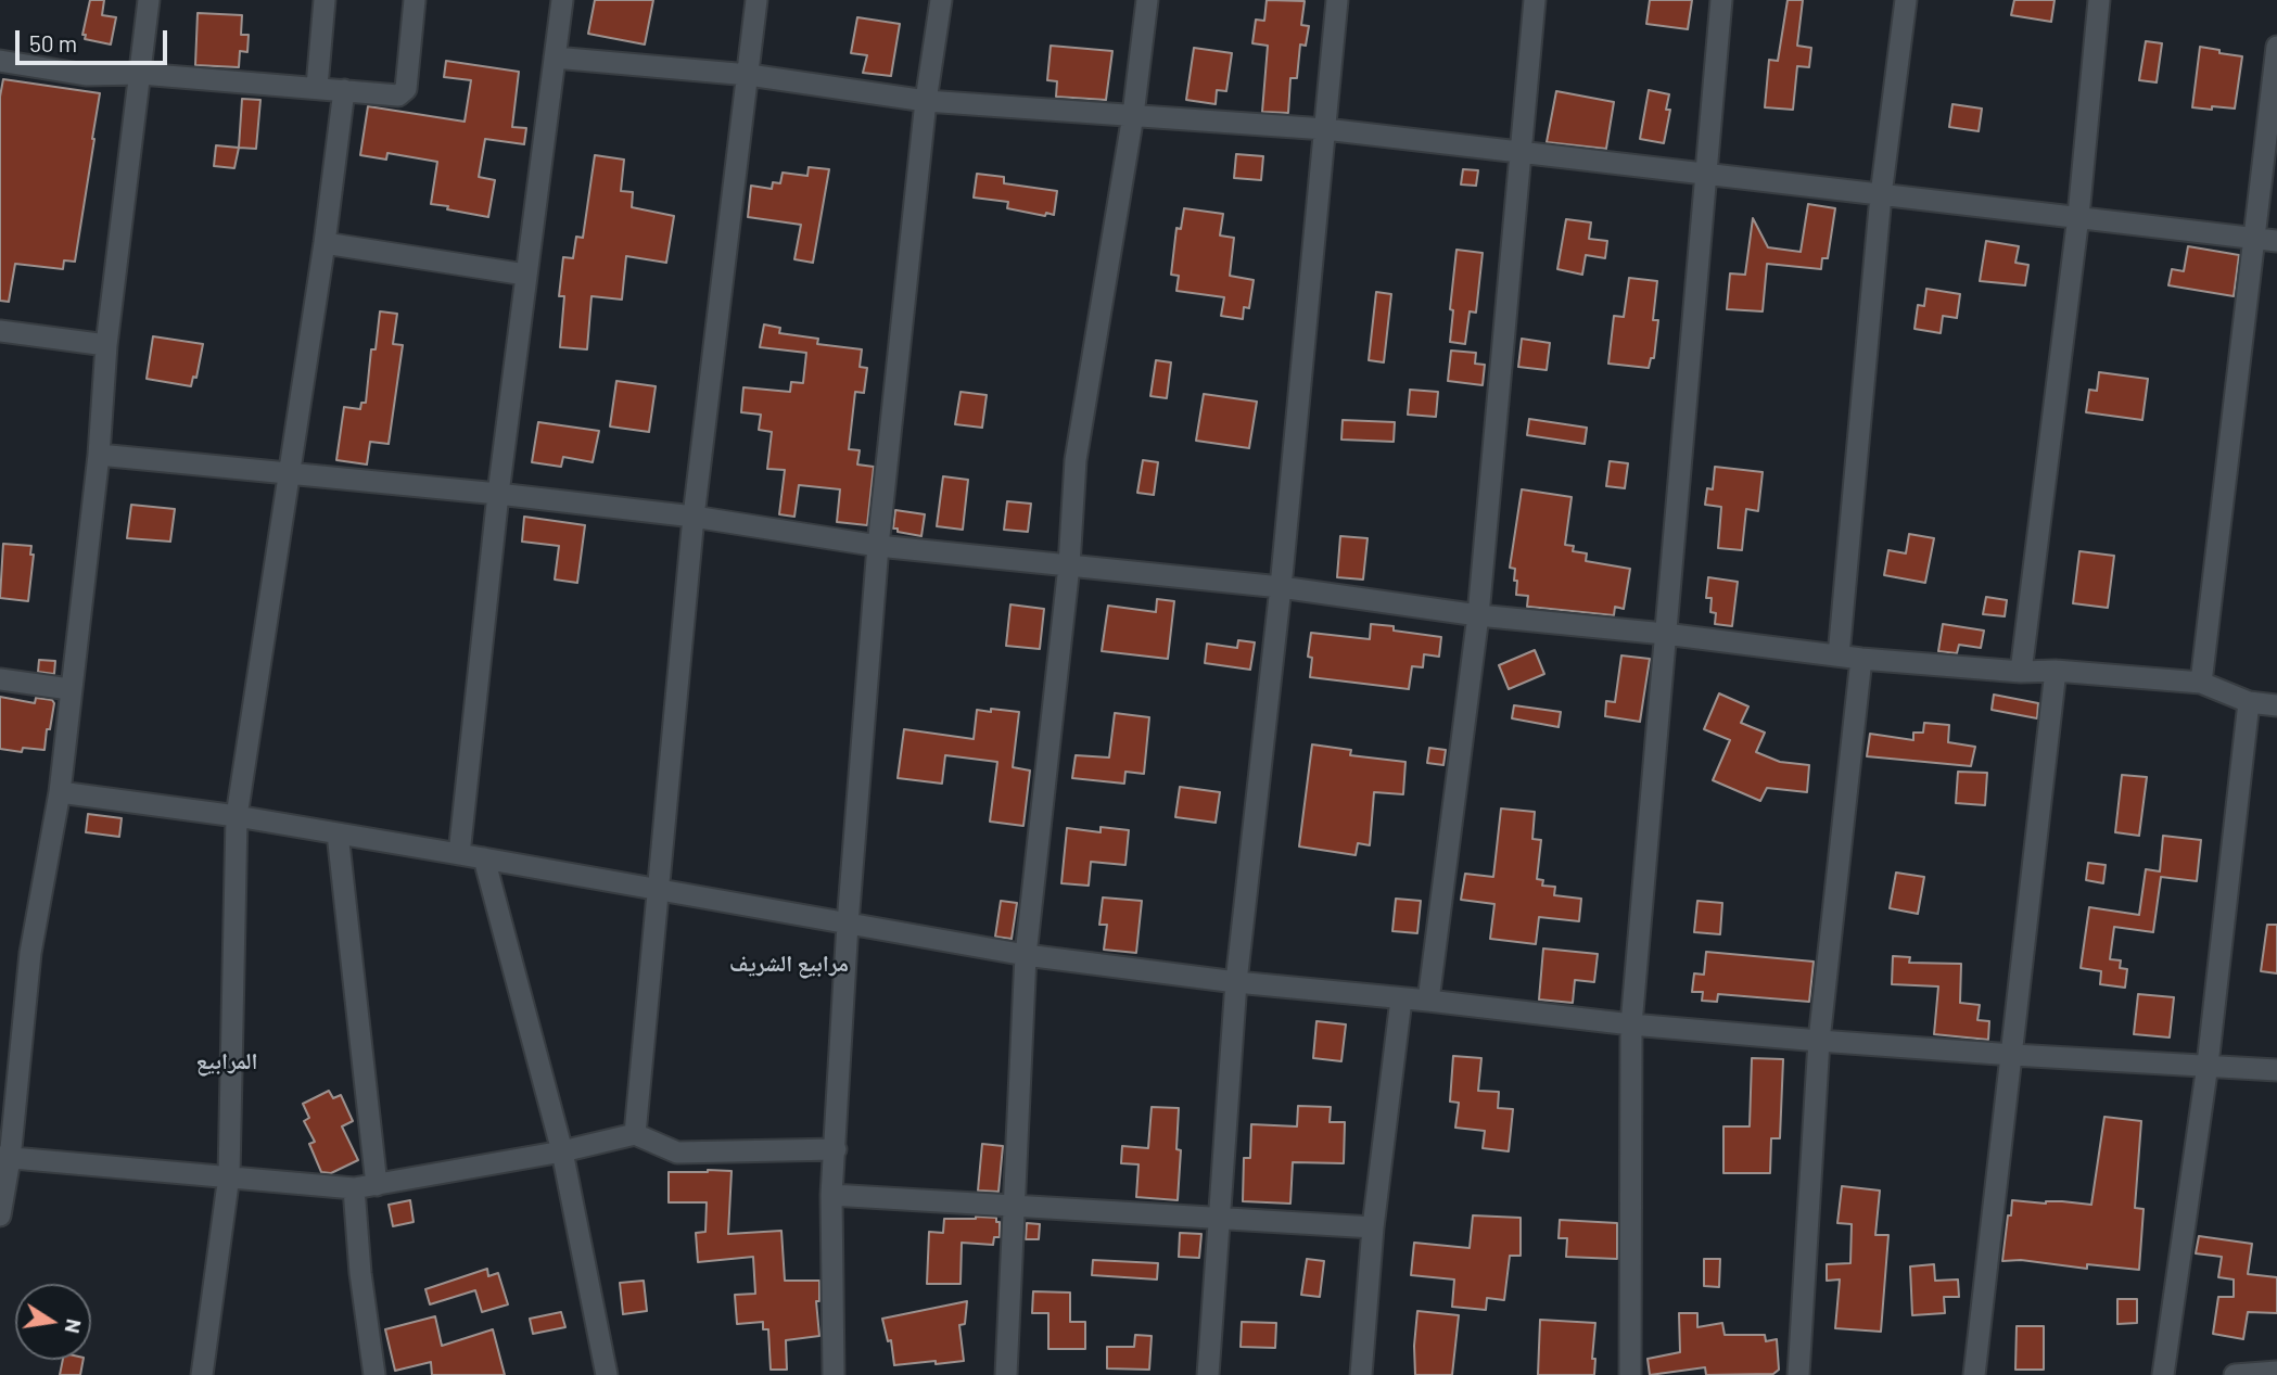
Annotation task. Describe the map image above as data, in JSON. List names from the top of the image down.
{
  "districts": ["مرابيع الشريف", "المرابيع"],
  "scale_bar": "50 m",
  "north": "right"
}
